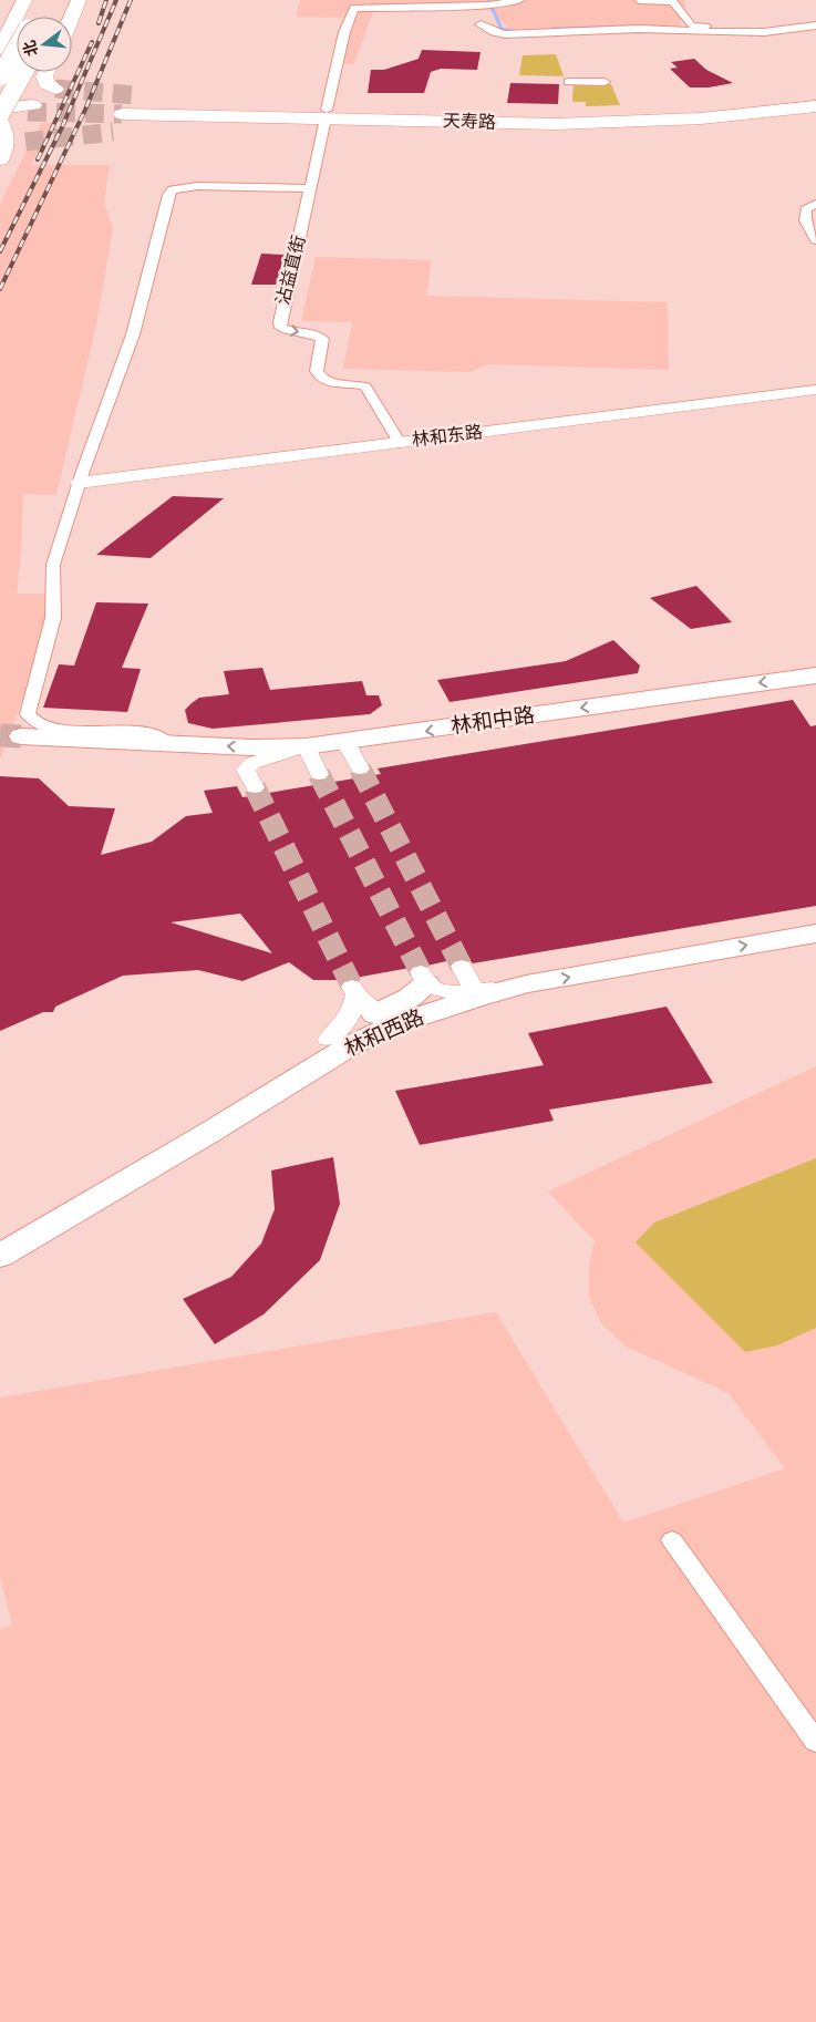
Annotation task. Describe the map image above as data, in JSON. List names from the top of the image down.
{
  "streets": {
    "highway": ["天寿路"],
    "main road": ["林和中路", "林和西路"],
    "street": ["沾益直街", "林和东路"]
  },
  "crossings": [
    ["天寿路", "沾益直街"],
    ["沾益直街", "林和东路"]
  ],
  "one_way": ["林和中路"],
  "north": "left"
}
